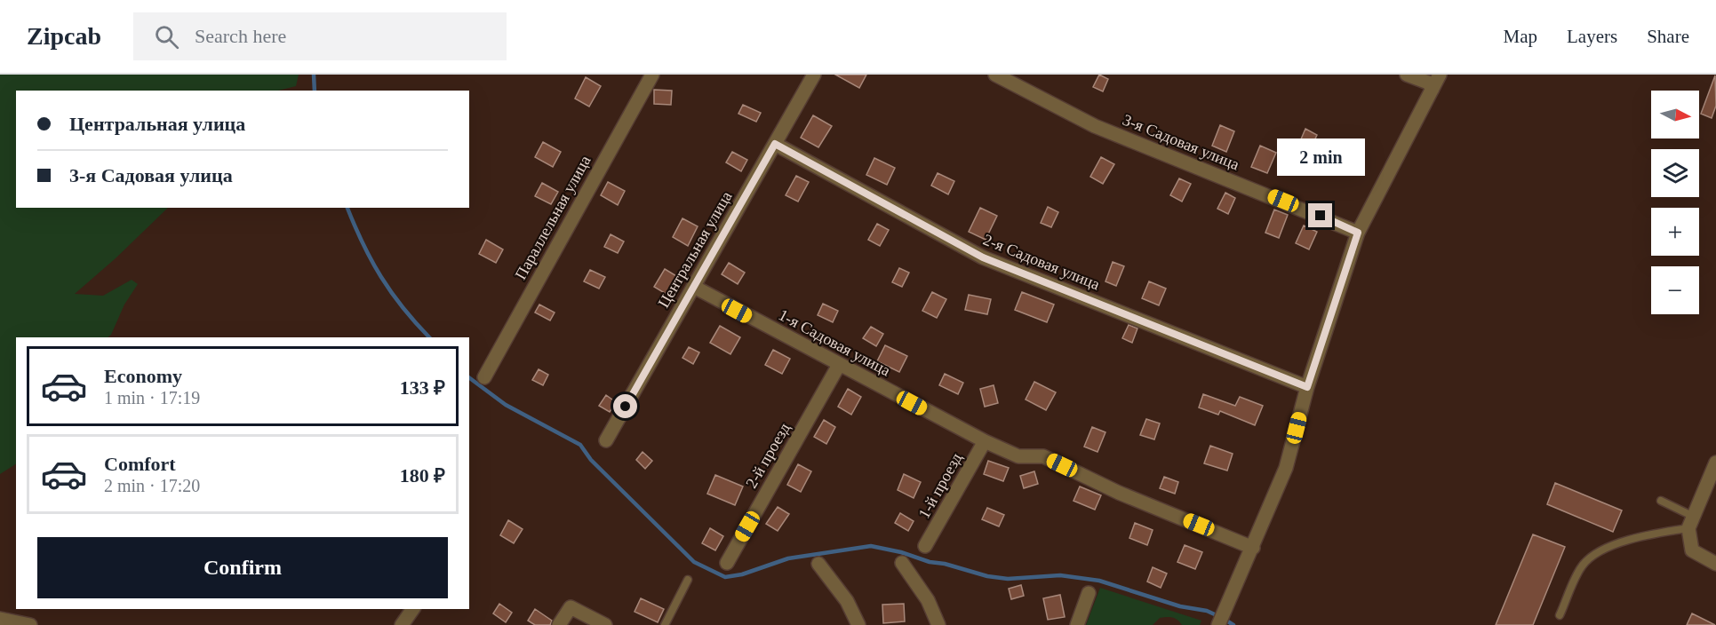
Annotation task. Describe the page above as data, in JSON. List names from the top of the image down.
{
  "streets": {
    "street": [
      "3-я Садовая улица",
      "Параллельная улица",
      "Центральная улица",
      "2-я Садовая улица",
      "1-я Садовая улица",
      "2-й проезд",
      "1-й проезд"
    ]
  },
  "crossings": [
    ["Центральная улица", "2-я Садовая улица"],
    ["Центральная улица", "1-я Садовая улица"],
    ["1-я Садовая улица", "2-й проезд"],
    ["1-я Садовая улица", "1-й проезд"]
  ],
  "north": "right",
  "page": {
    "header": "Zipcab",
    "search": "Search here",
    "nav": ["Map", "Layers", "Share"],
    "map_buttons": ["+", "−"],
    "banner": ["Центральная улица", "3-я Садовая улица"],
    "bubble": "2 min",
    "list": [
      {
        "name": "Economy",
        "note": "1 min · 17:19",
        "value": "133 ₽"
      },
      {
        "name": "Comfort",
        "note": "2 min · 17:20",
        "value": "180 ₽"
      }
    ],
    "buttons": "Confirm"
  }
}
